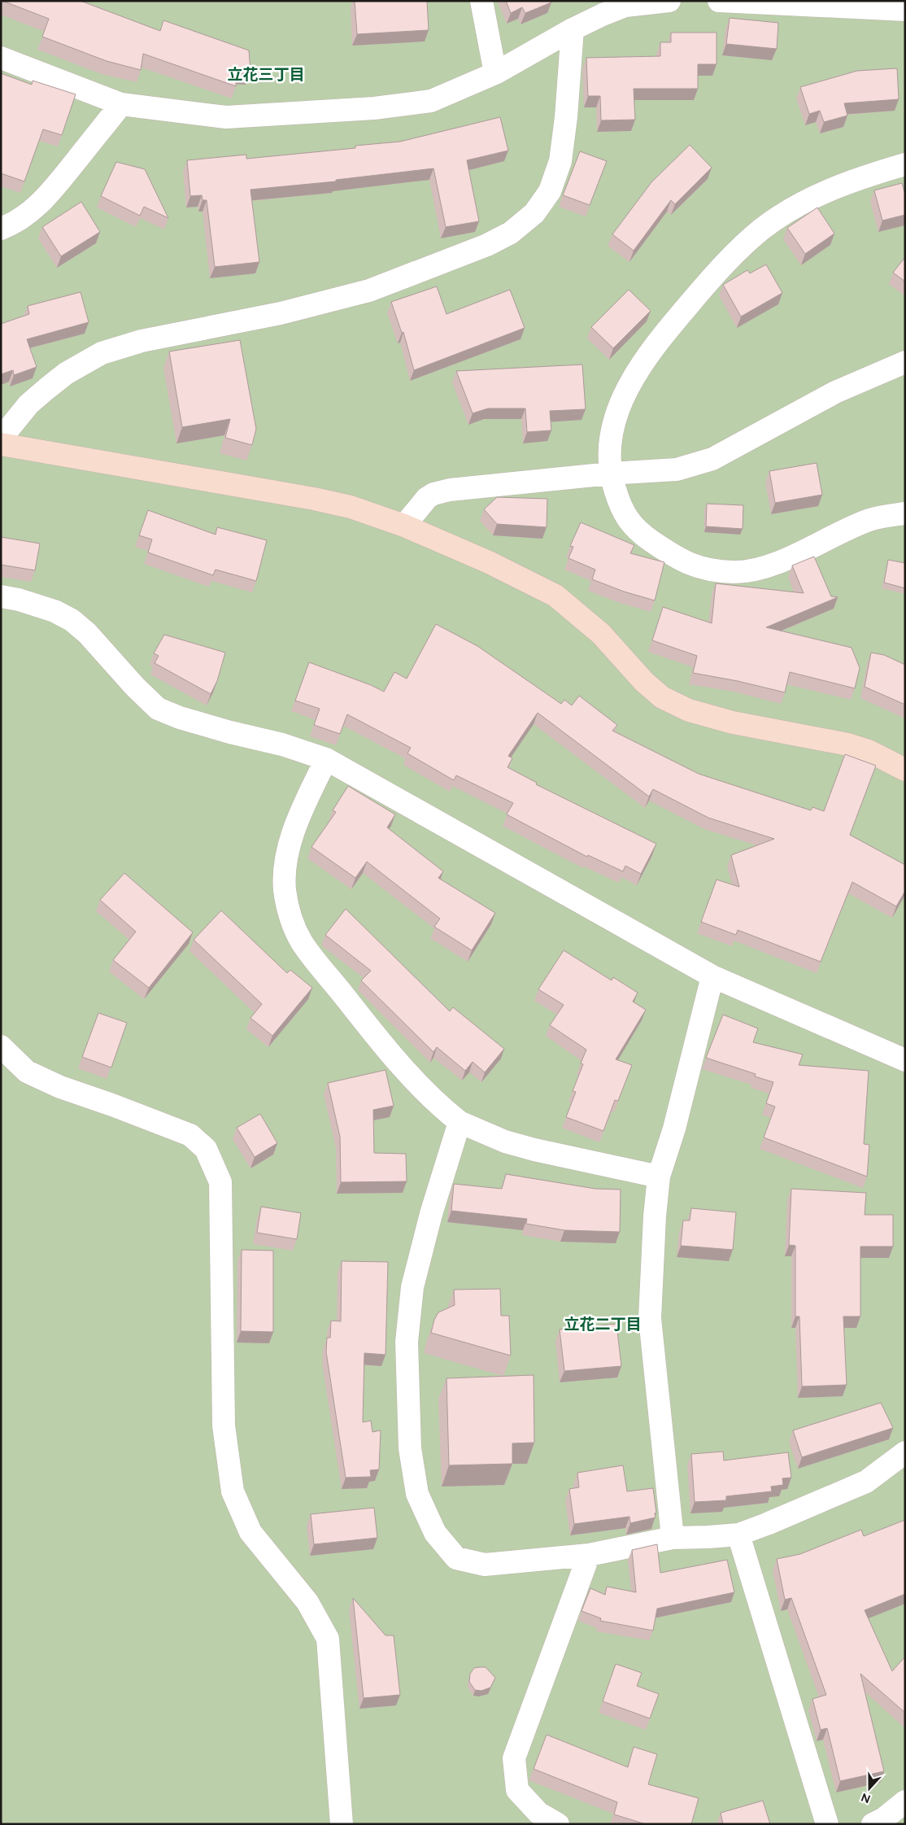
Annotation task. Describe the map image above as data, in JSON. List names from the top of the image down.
{
  "districts": ["立花三丁目", "立花二丁目"],
  "north": "bottom"
}
